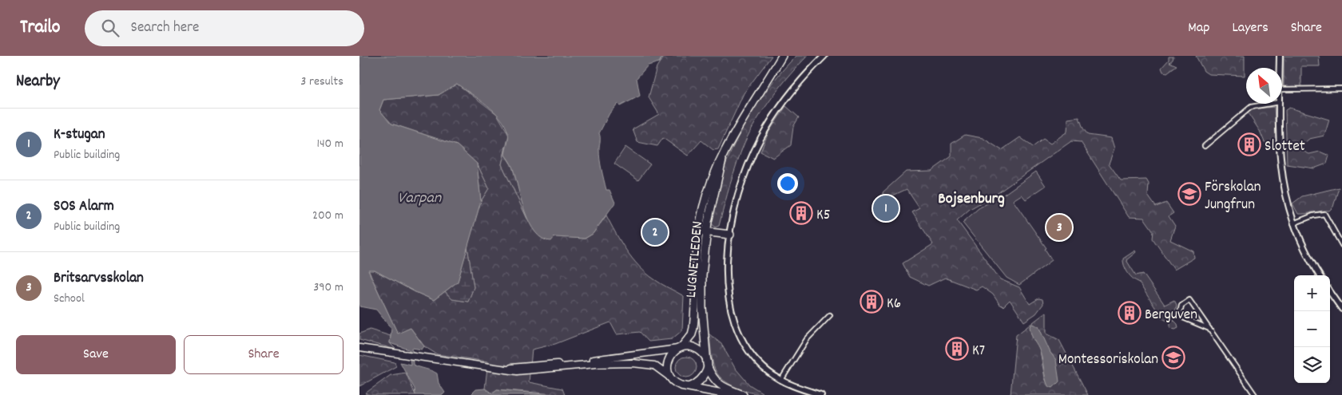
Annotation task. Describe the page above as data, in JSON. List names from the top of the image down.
{
  "streets": {
    "highway": ["LUGNETLEDEN"]
  },
  "districts": ["Bojsenburg"],
  "water": ["Varpan"],
  "places": {
    "building": [
      "Slottet",
      "K5",
      "K6",
      "Berguven",
      "K7"
    ],
    "school or university": ["Förskolan Jungfrun", "Montessoriskolan"]
  },
  "north": "top left",
  "page": {
    "header": "Trailo",
    "search": "Search here",
    "nav": ["Map", "Layers", "Share"],
    "heading": ["Nearby", "3 results"],
    "list": [
      {
        "mark": "1",
        "name": "K-stugan",
        "note": "Public building",
        "value": "140 m"
      },
      {
        "mark": "2",
        "name": "SOS Alarm",
        "note": "Public building",
        "value": "200 m"
      },
      {
        "mark": "3",
        "name": "Britsarvsskolan",
        "note": "School",
        "value": "390 m"
      }
    ],
    "pins": ["1", "3", "2"],
    "map_buttons": ["+", "−"],
    "buttons": ["Save", "Share"]
  }
}
